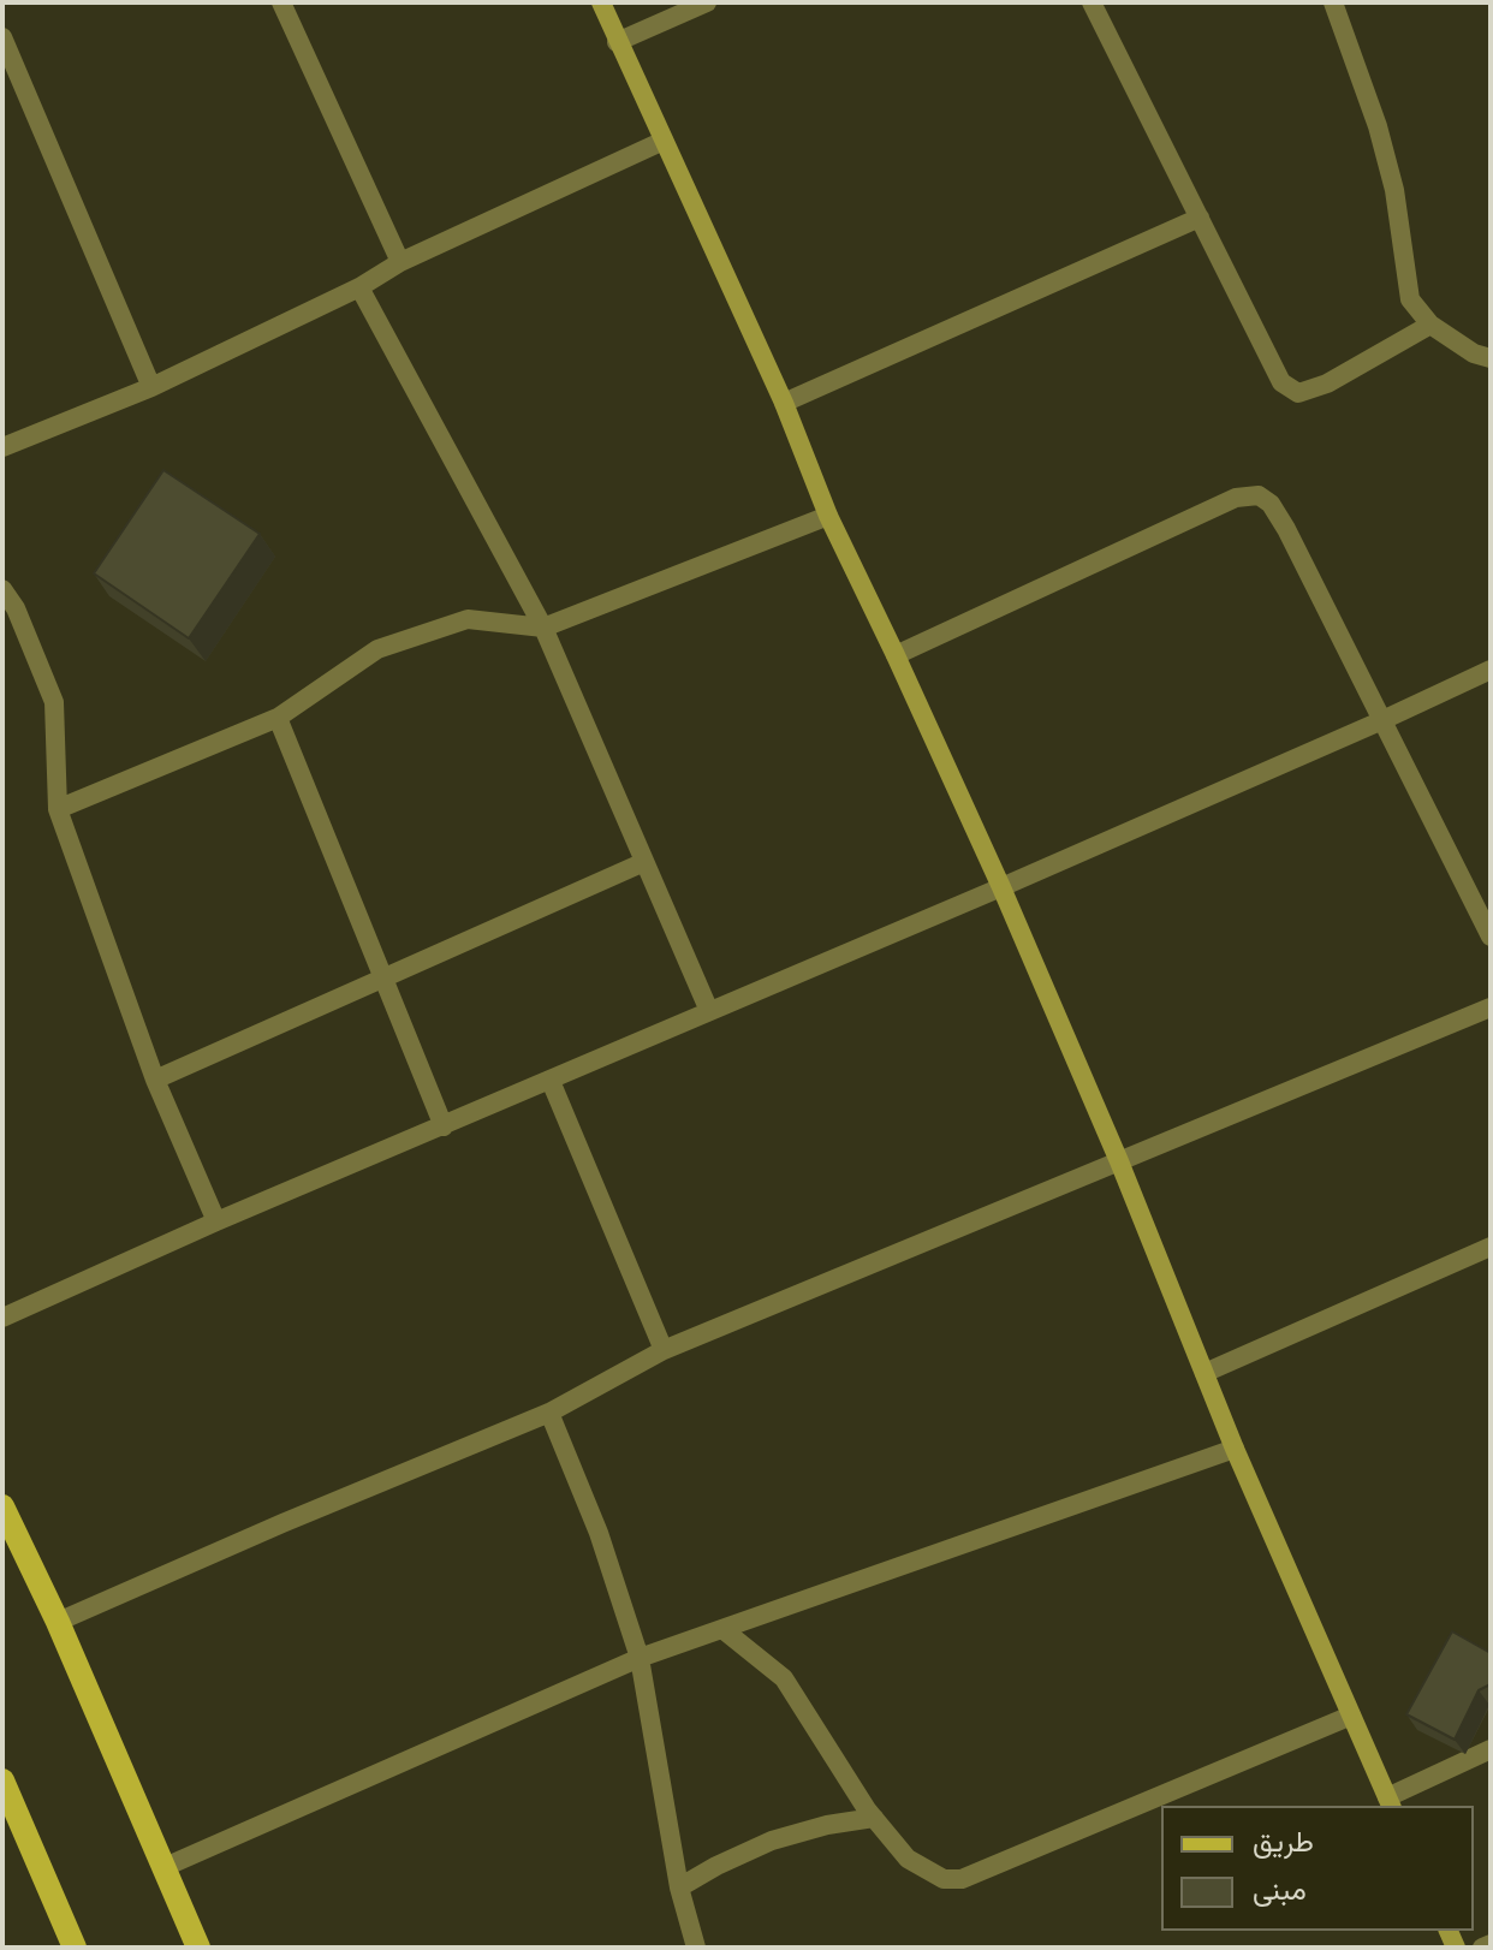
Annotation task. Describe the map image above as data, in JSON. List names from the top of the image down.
{
  "legend": ["طريق", "مبنى"]
}
